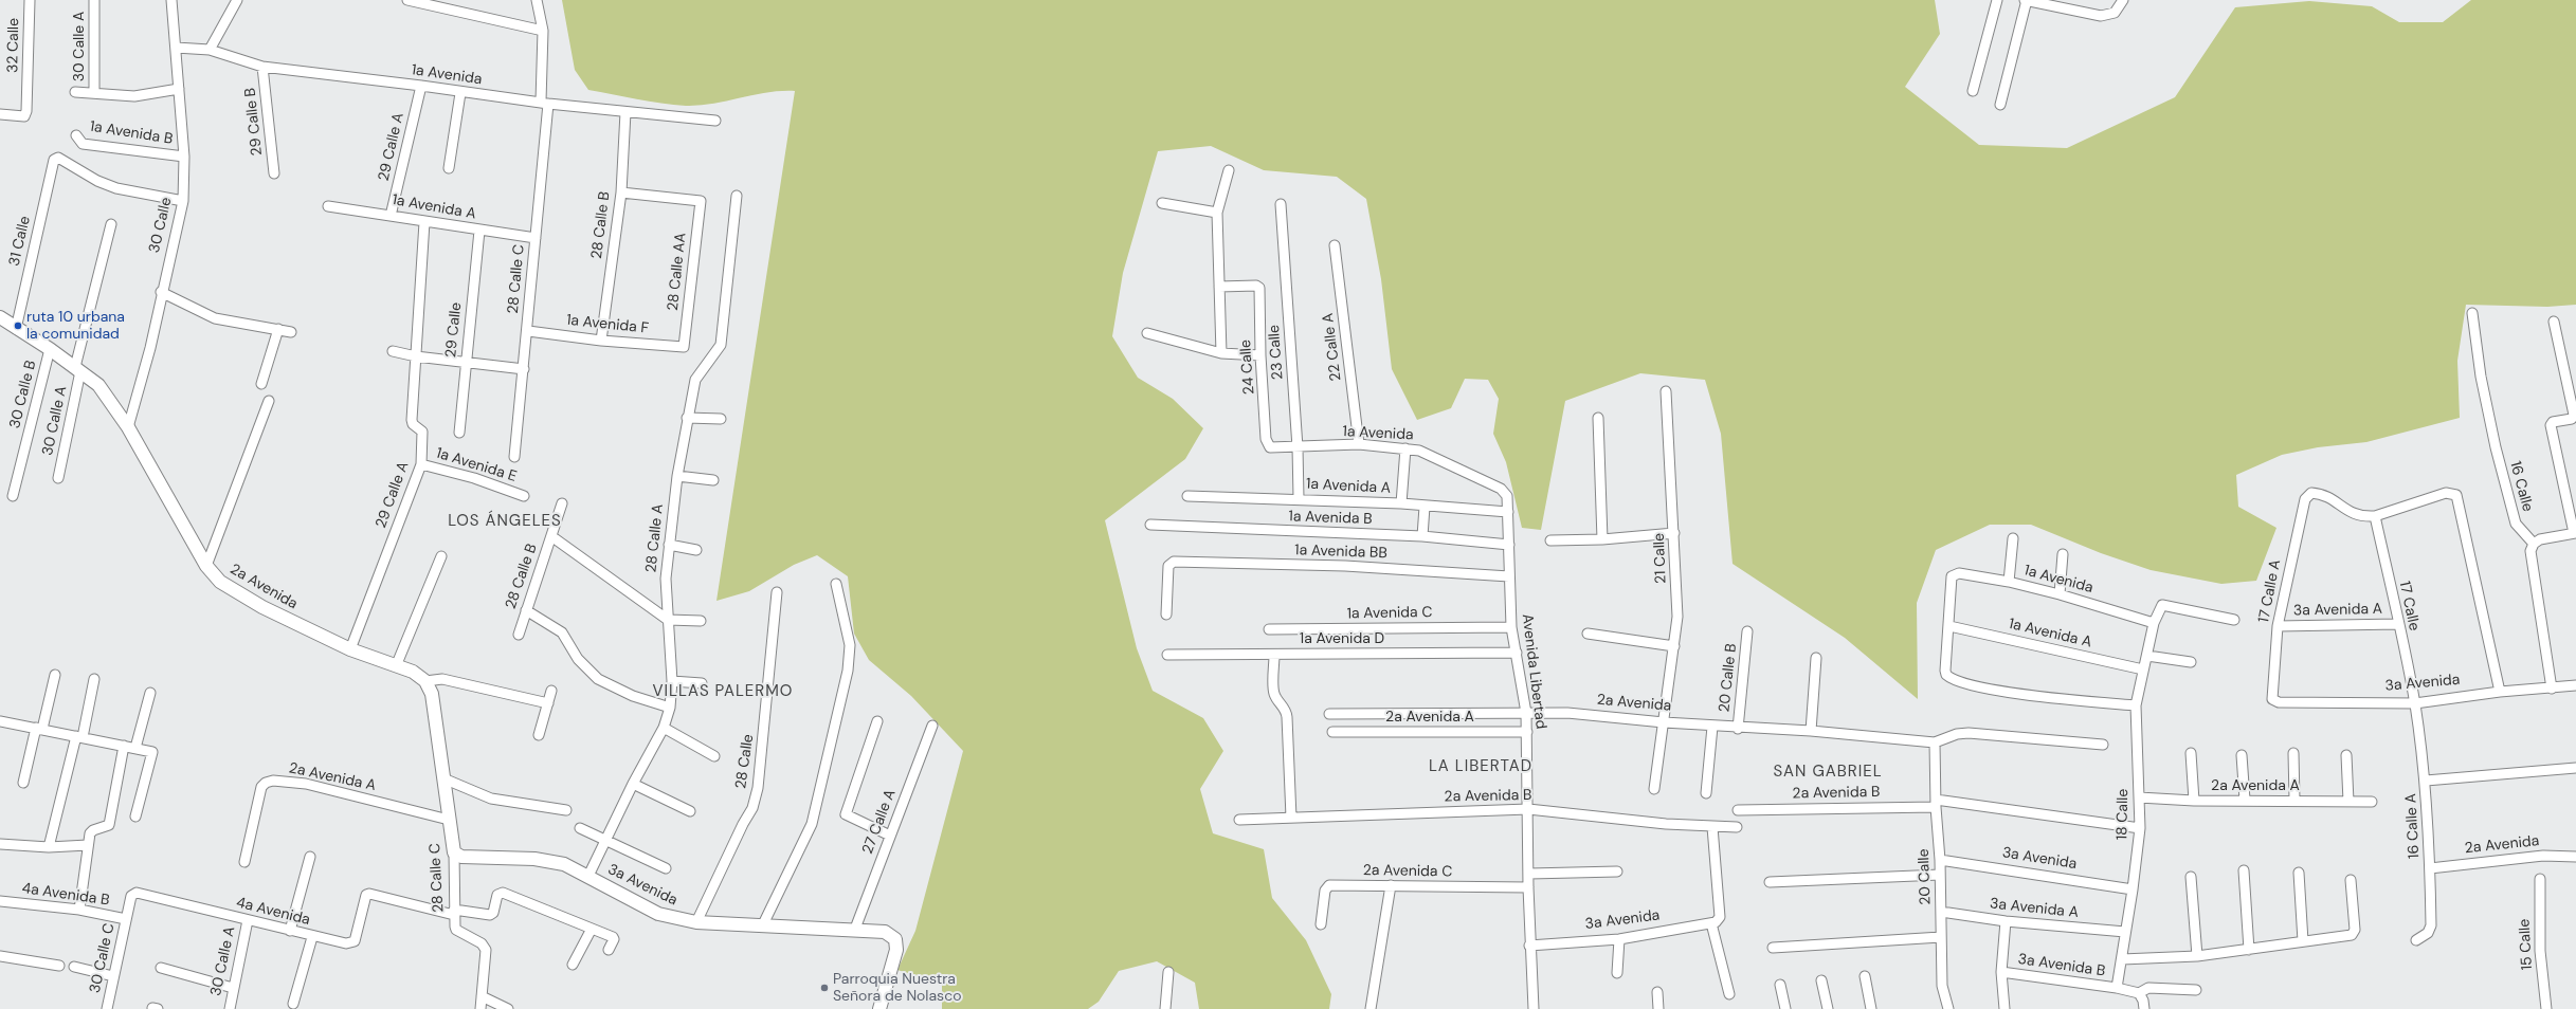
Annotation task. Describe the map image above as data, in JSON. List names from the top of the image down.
{
  "streets": {
    "street": [
      "32 Calle",
      "30 Calle A",
      "1a Avenida",
      "29 Calle B",
      "1a Avenida B",
      "29 Calle A",
      "1a Avenida A",
      "30 Calle",
      "28 Calle B",
      "31 Calle",
      "28 Calle AA",
      "28 Calle C",
      "1a Avenida F",
      "29 Calle",
      "22 Calle A",
      "23 Calle",
      "24 Calle",
      "30 Calle B",
      "1a Avenida E",
      "16 Calle",
      "28 Calle A",
      "1a Avenida BB",
      "21 Calle",
      "2a Avenida",
      "17 Calle A",
      "17 Calle",
      "3a Avenida A",
      "1a Avenida C",
      "1a Avenida D",
      "Avenida Libertad",
      "20 Calle B",
      "3a Avenida",
      "2a Avenida A",
      "28 Calle",
      "2a Avenida B",
      "18 Calle",
      "27 Calle A",
      "16 Calle A",
      "2a Avenida C",
      "20 Calle",
      "4a Avenida B",
      "4a Avenida",
      "15 Calle",
      "30 Calle C",
      "3a Avenida B"
    ]
  },
  "crossings": [
    ["30 Calle A", "2a Avenida"],
    ["30 Calle A", "4a Avenida"],
    ["1a Avenida", "29 Calle B"],
    ["1a Avenida", "29 Calle A"],
    ["1a Avenida", "1a Avenida A"],
    ["1a Avenida", "30 Calle"],
    ["1a Avenida", "28 Calle B"],
    ["1a Avenida", "28 Calle C"],
    ["1a Avenida", "22 Calle A"],
    ["1a Avenida", "23 Calle"],
    ["1a Avenida", "24 Calle"],
    ["1a Avenida", "Avenida Libertad"],
    ["1a Avenida", "18 Calle"],
    ["1a Avenida B", "30 Calle"],
    ["1a Avenida B", "Avenida Libertad"],
    ["29 Calle A", "1a Avenida A"],
    ["29 Calle A", "1a Avenida E"],
    ["29 Calle A", "2a Avenida"],
    ["1a Avenida A", "28 Calle C"],
    ["1a Avenida A", "29 Calle"],
    ["1a Avenida A", "23 Calle"],
    ["1a Avenida A", "Avenida Libertad"],
    ["1a Avenida A", "18 Calle"],
    ["30 Calle", "31 Calle"],
    ["30 Calle", "2a Avenida"],
    ["28 Calle B", "28 Calle AA"],
    ["28 Calle B", "1a Avenida F"],
    ["31 Calle", "2a Avenida"],
    ["28 Calle AA", "1a Avenida F"],
    ["28 Calle C", "1a Avenida F"],
    ["28 Calle C", "2a Avenida"],
    ["28 Calle C", "3a Avenida"],
    ["28 Calle C", "2a Avenida A"],
    ["28 Calle C", "4a Avenida"],
    ["30 Calle B", "2a Avenida"],
    ["28 Calle A", "3a Avenida"],
    ["1a Avenida BB", "Avenida Libertad"],
    ["21 Calle", "2a Avenida"],
    ["2a Avenida", "Avenida Libertad"],
    ["2a Avenida", "20 Calle B"],
    ["2a Avenida", "16 Calle A"],
    ["2a Avenida", "20 Calle"],
    ["17 Calle A", "17 Calle"],
    ["17 Calle A", "3a Avenida A"],
    ["17 Calle A", "3a Avenida"],
    ["17 Calle", "3a Avenida A"],
    ["17 Calle", "3a Avenida"],
    ["17 Calle", "16 Calle A"],
    ["3a Avenida A", "18 Calle"],
    ["3a Avenida A", "20 Calle"],
    ["1a Avenida C", "Avenida Libertad"],
    ["1a Avenida D", "Avenida Libertad"],
    ["Avenida Libertad", "3a Avenida"],
    ["Avenida Libertad", "2a Avenida A"],
    ["Avenida Libertad", "2a Avenida B"],
    ["Avenida Libertad", "2a Avenida C"],
    ["3a Avenida", "28 Calle"],
    ["3a Avenida", "18 Calle"],
    ["3a Avenida", "27 Calle A"],
    ["3a Avenida", "16 Calle A"],
    ["3a Avenida", "20 Calle"],
    ["2a Avenida A", "18 Calle"],
    ["2a Avenida B", "18 Calle"],
    ["2a Avenida B", "20 Calle"],
    ["18 Calle", "3a Avenida B"],
    ["4a Avenida B", "30 Calle C"],
    ["4a Avenida", "30 Calle C"]
  ],
  "districts": [
    "LOS ÁNGELES",
    "VILLAS PALERMO",
    "LA LIBERTAD",
    "SAN GABRIEL"
  ],
  "places": ["ruta 10 urbana la comunidad", "Parroquia Nuestra Señora de Nolasco"]
}
